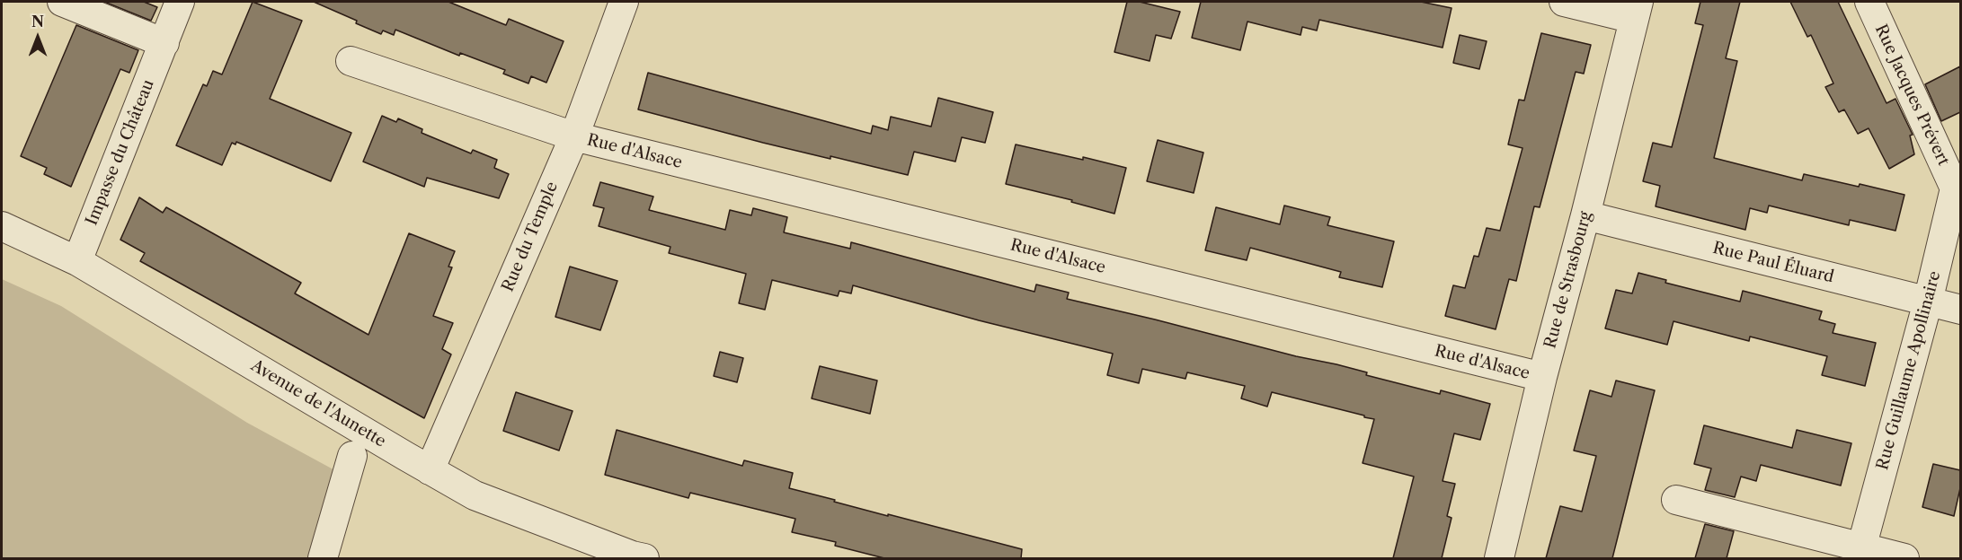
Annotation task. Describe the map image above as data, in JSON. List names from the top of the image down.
{
  "streets": {
    "street": [
      "Rue Jacques Prévert",
      "Rue d'Alsace",
      "Impasse du Château",
      "Rue du Temple",
      "Rue Paul Éluard",
      "Rue de Strasbourg",
      "Rue Guillaume Apollinaire",
      "Avenue de l'Aunette"
    ]
  },
  "crossings": [
    ["Rue Jacques Prévert", "Rue Guillaume Apollinaire"],
    ["Rue d'Alsace", "Rue du Temple"],
    ["Rue d'Alsace", "Rue de Strasbourg"],
    ["Impasse du Château", "Avenue de l'Aunette"],
    ["Rue du Temple", "Avenue de l'Aunette"],
    ["Rue Paul Éluard", "Rue de Strasbourg"],
    ["Rue Paul Éluard", "Rue Guillaume Apollinaire"]
  ],
  "north": "top"
}
